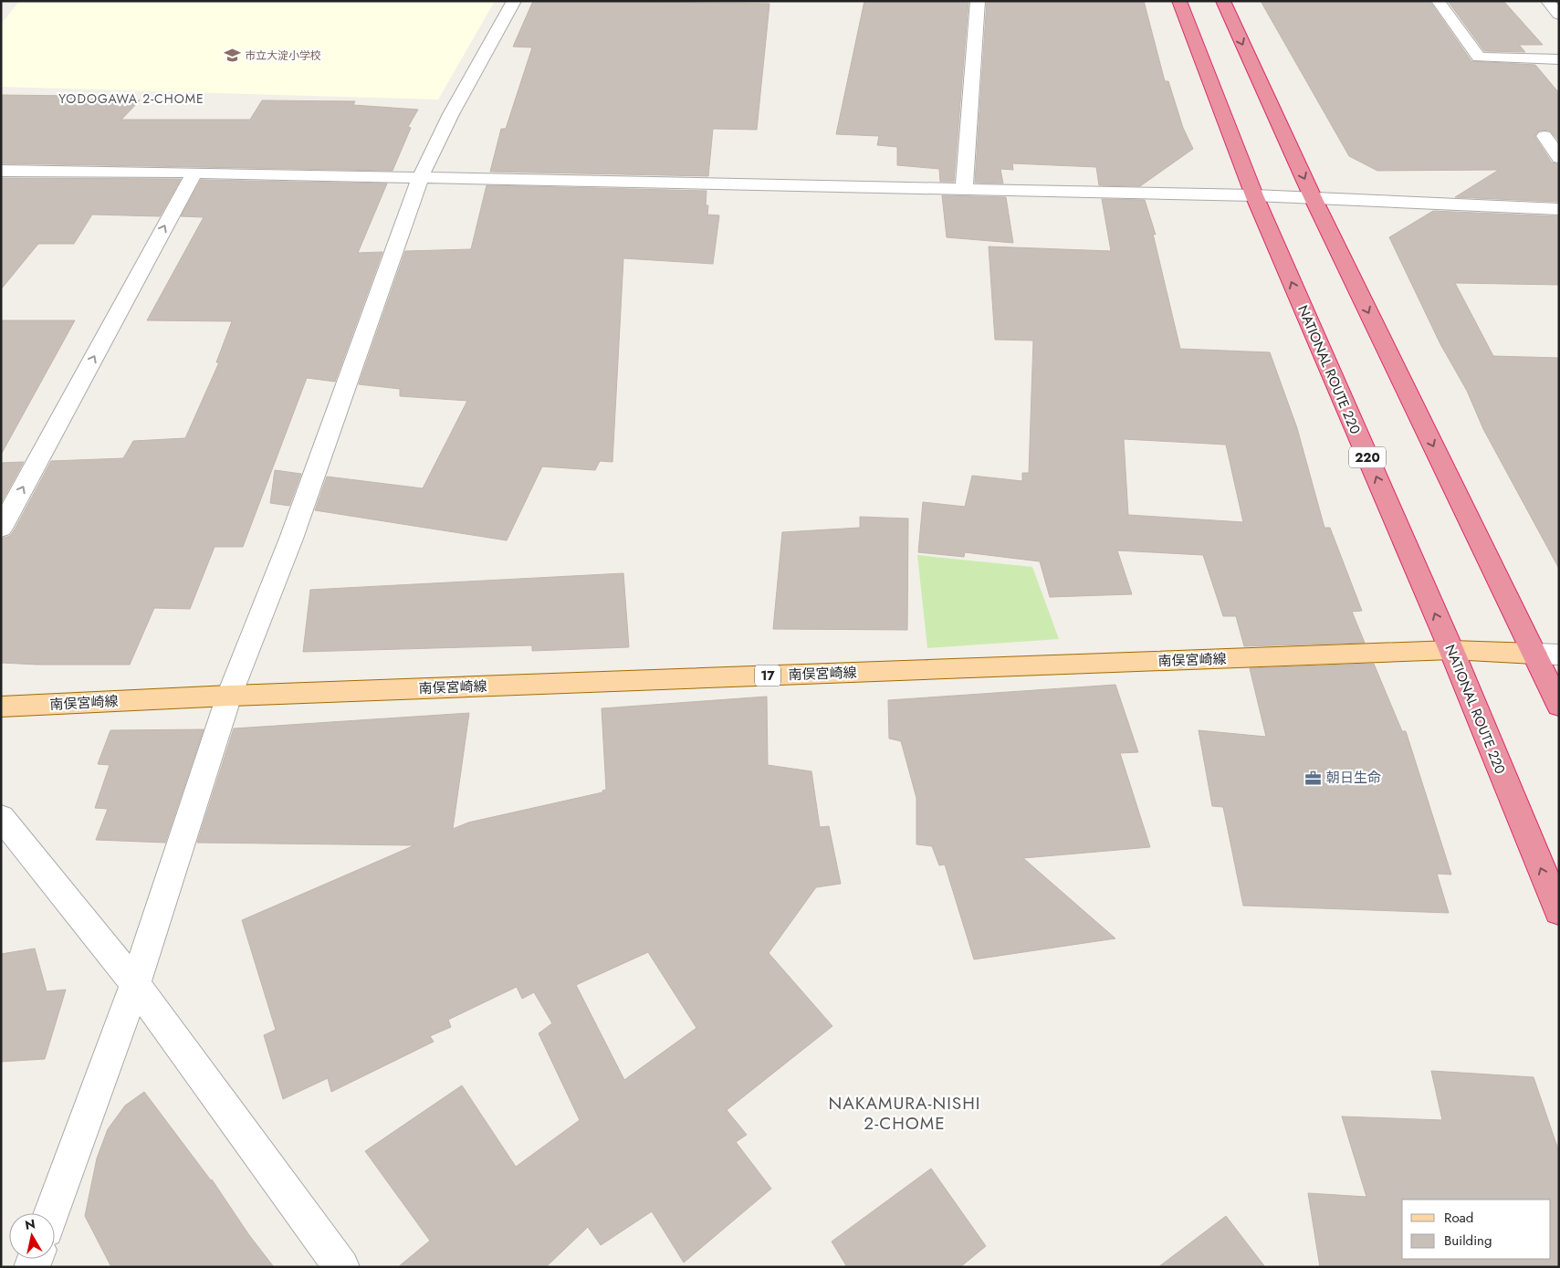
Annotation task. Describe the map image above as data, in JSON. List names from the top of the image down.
{
  "streets": {
    "highway": ["NATIONAL ROUTE 220", "220"],
    "main road": ["南俣宮崎線", "17"]
  },
  "crossings": [
    ["NATIONAL ROUTE 220", "南俣宮崎線"]
  ],
  "districts": ["YODOGAWA 2-CHOME", "NAKAMURA-NISHI 2-CHOME"],
  "places": {
    "school or university": ["市立大淀小学校"],
    "office": ["朝日生命"]
  },
  "legend": ["Road", "Building"],
  "north": "top"
}
